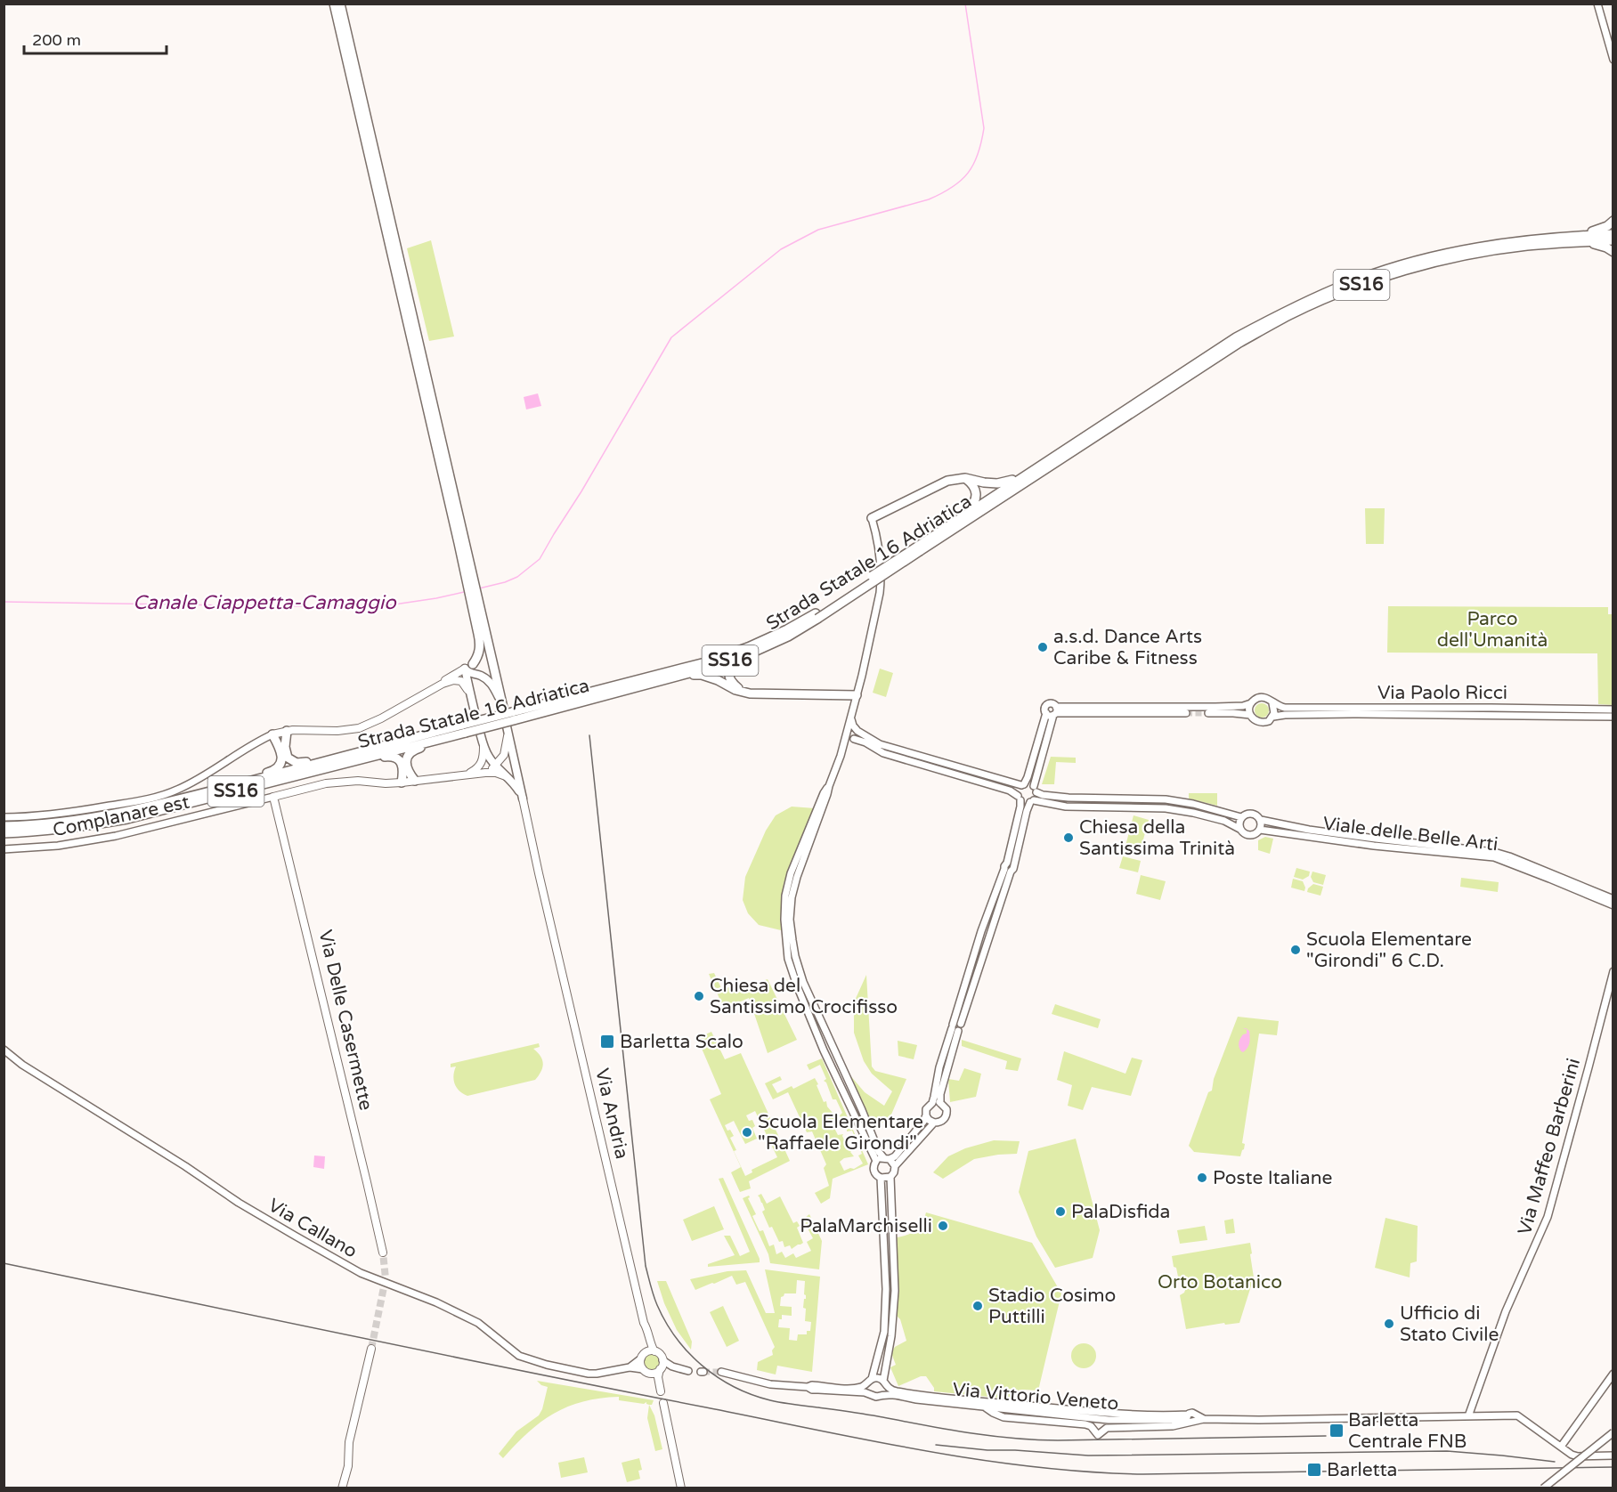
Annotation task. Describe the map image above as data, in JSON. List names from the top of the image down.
{
  "streets": {
    "highway": ["SS16", "Strada Statale 16 Adriatica"],
    "main road": ["Via Delle Casermette", "Via Andria"],
    "street": [
      "Via Paolo Ricci",
      "Complanare est",
      "Viale delle Belle Arti",
      "Via Maffeo Barberini",
      "Via Callano",
      "Via Vittorio Veneto"
    ]
  },
  "crossings": [
    ["SS16", "Strada Statale 16 Adriatica"],
    ["Complanare est", "Via Delle Casermette"],
    ["Via Andria", "Via Callano"],
    ["Via Maffeo Barberini", "Via Vittorio Veneto"]
  ],
  "water": ["Canale Ciappetta-Camaggio"],
  "parks": ["Parco dell'Umanità", "Orto Botanico"],
  "places": {
    "other": [
      "a.s.d. Dance Arts Caribe & Fitness",
      "Chiesa della Santissima Trinità",
      "Scuola Elementare \"Girondi\" 6 C.D.",
      "Chiesa del Santissimo Crocifisso",
      "Scuola Elementare \"Raffaele Girondi\"",
      "Poste Italiane",
      "PalaDisfida",
      "PalaMarchiselli",
      "Stadio Cosimo Puttilli",
      "Ufficio di Stato Civile"
    ],
    "transit": ["Barletta Scalo", "Barletta Centrale FNB", "Barletta"]
  },
  "scale_bar": "200 m"
}
